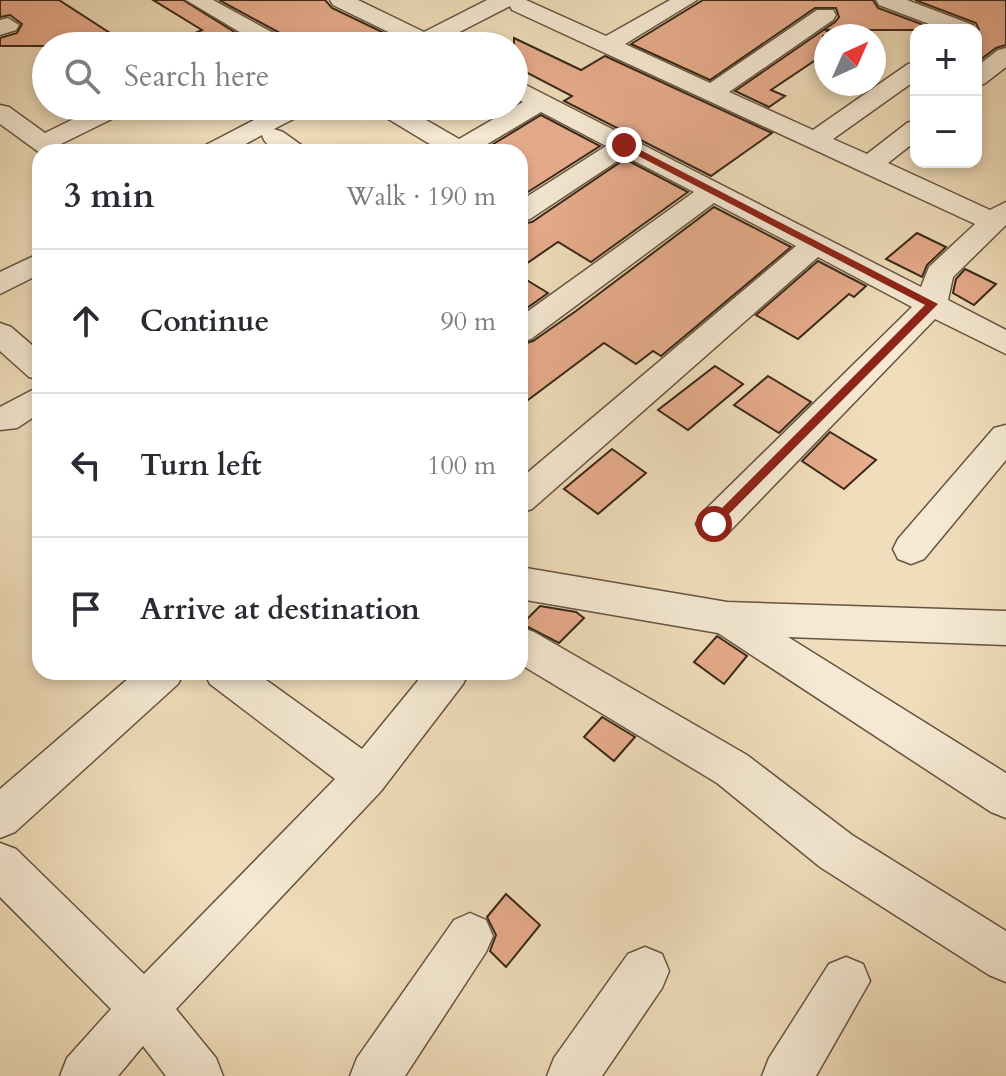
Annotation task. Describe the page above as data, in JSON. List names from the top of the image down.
{
  "north": "top right",
  "page": {
    "map_buttons": ["+", "−"],
    "search": "Search here",
    "heading": ["3 min", "Walk · 190 m"],
    "list": [
      ["Continue", "90 m"],
      ["Turn left", "100 m"],
      "Arrive at destination"
    ]
  }
}
